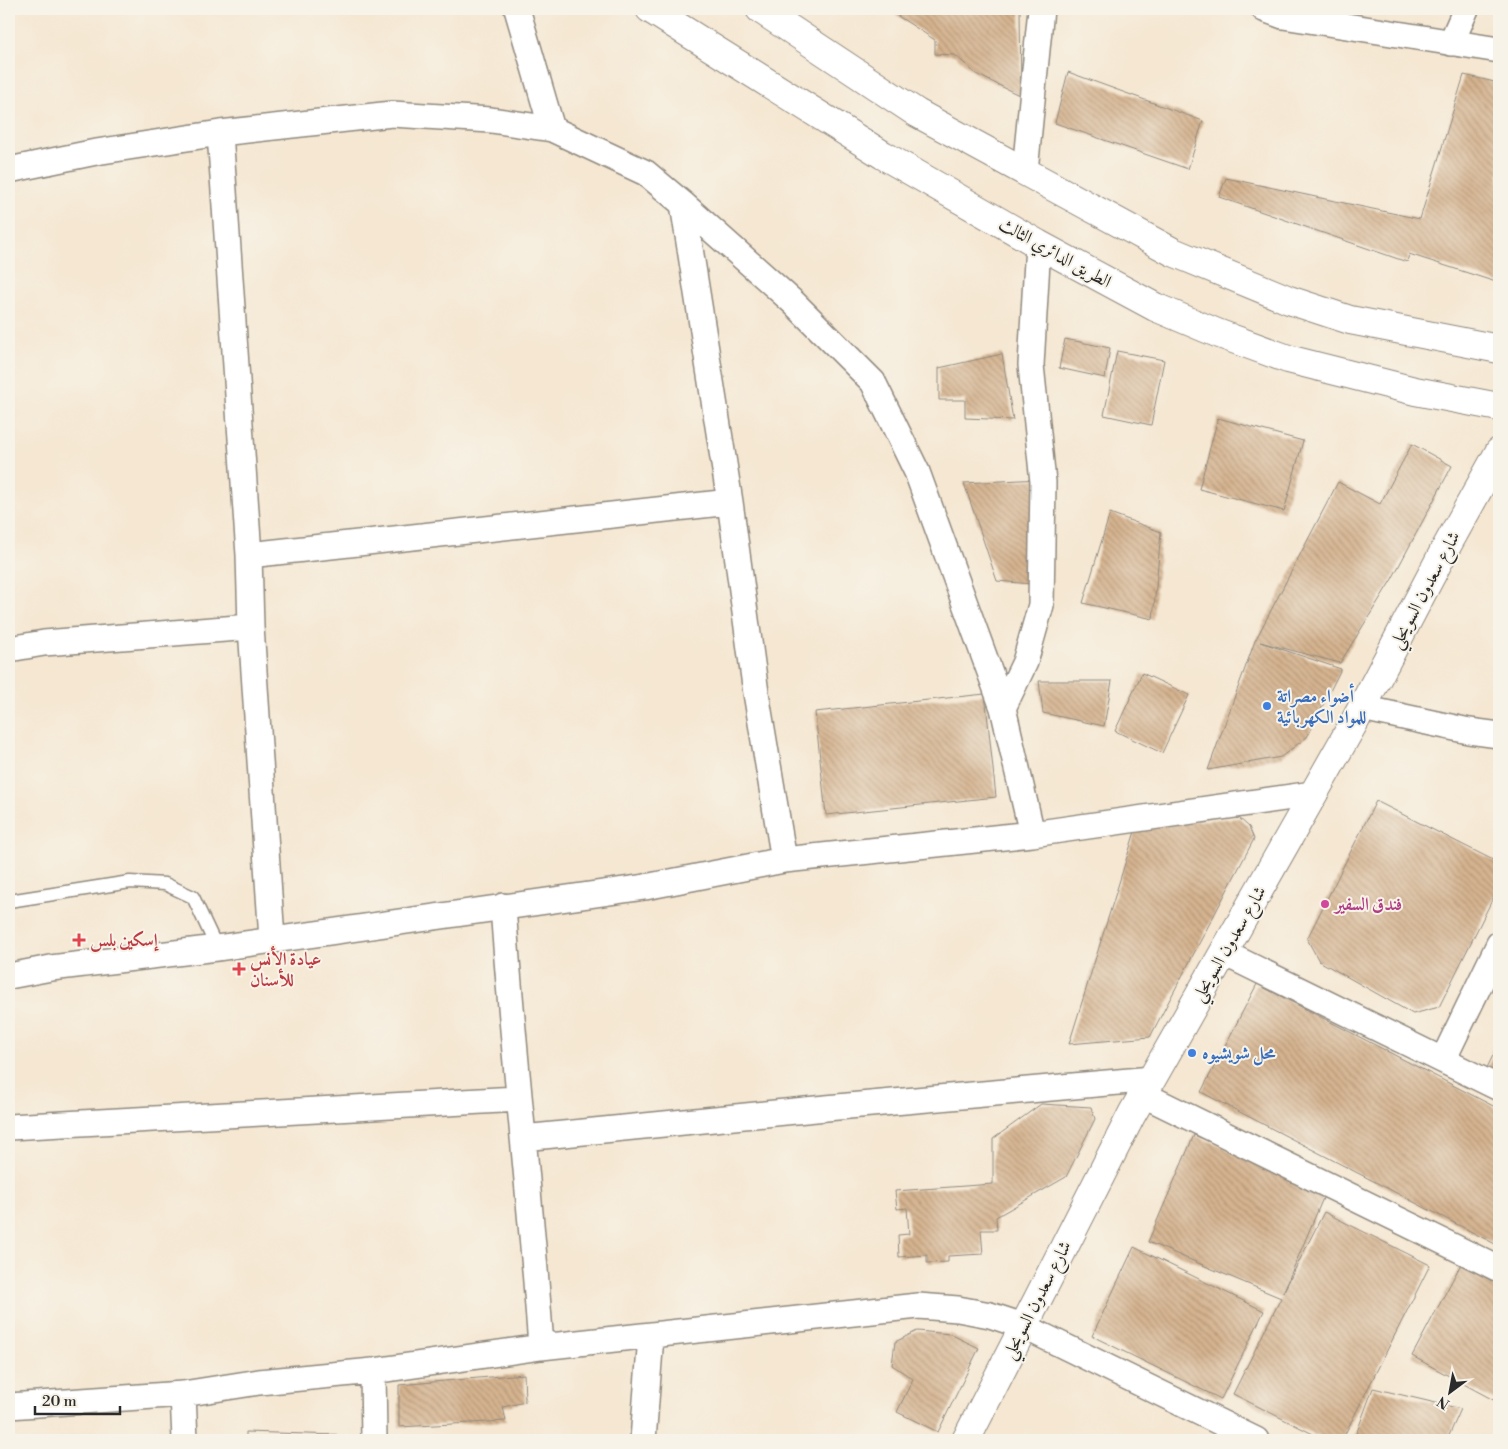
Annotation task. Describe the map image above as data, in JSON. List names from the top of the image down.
{
  "streets": {
    "main road": ["الطريق الدائري الثالث", "شارع سعدون السويحلي"]
  },
  "places": {
    "other": ["أضواء مصراتة للمواد الكهربائية", "فندق السفير", "محل شويشيوه"],
    "health": ["إسكين بلس", "عيادة الأنس للأسنان"]
  },
  "scale_bar": "20 m",
  "north": "bottom left"
}
